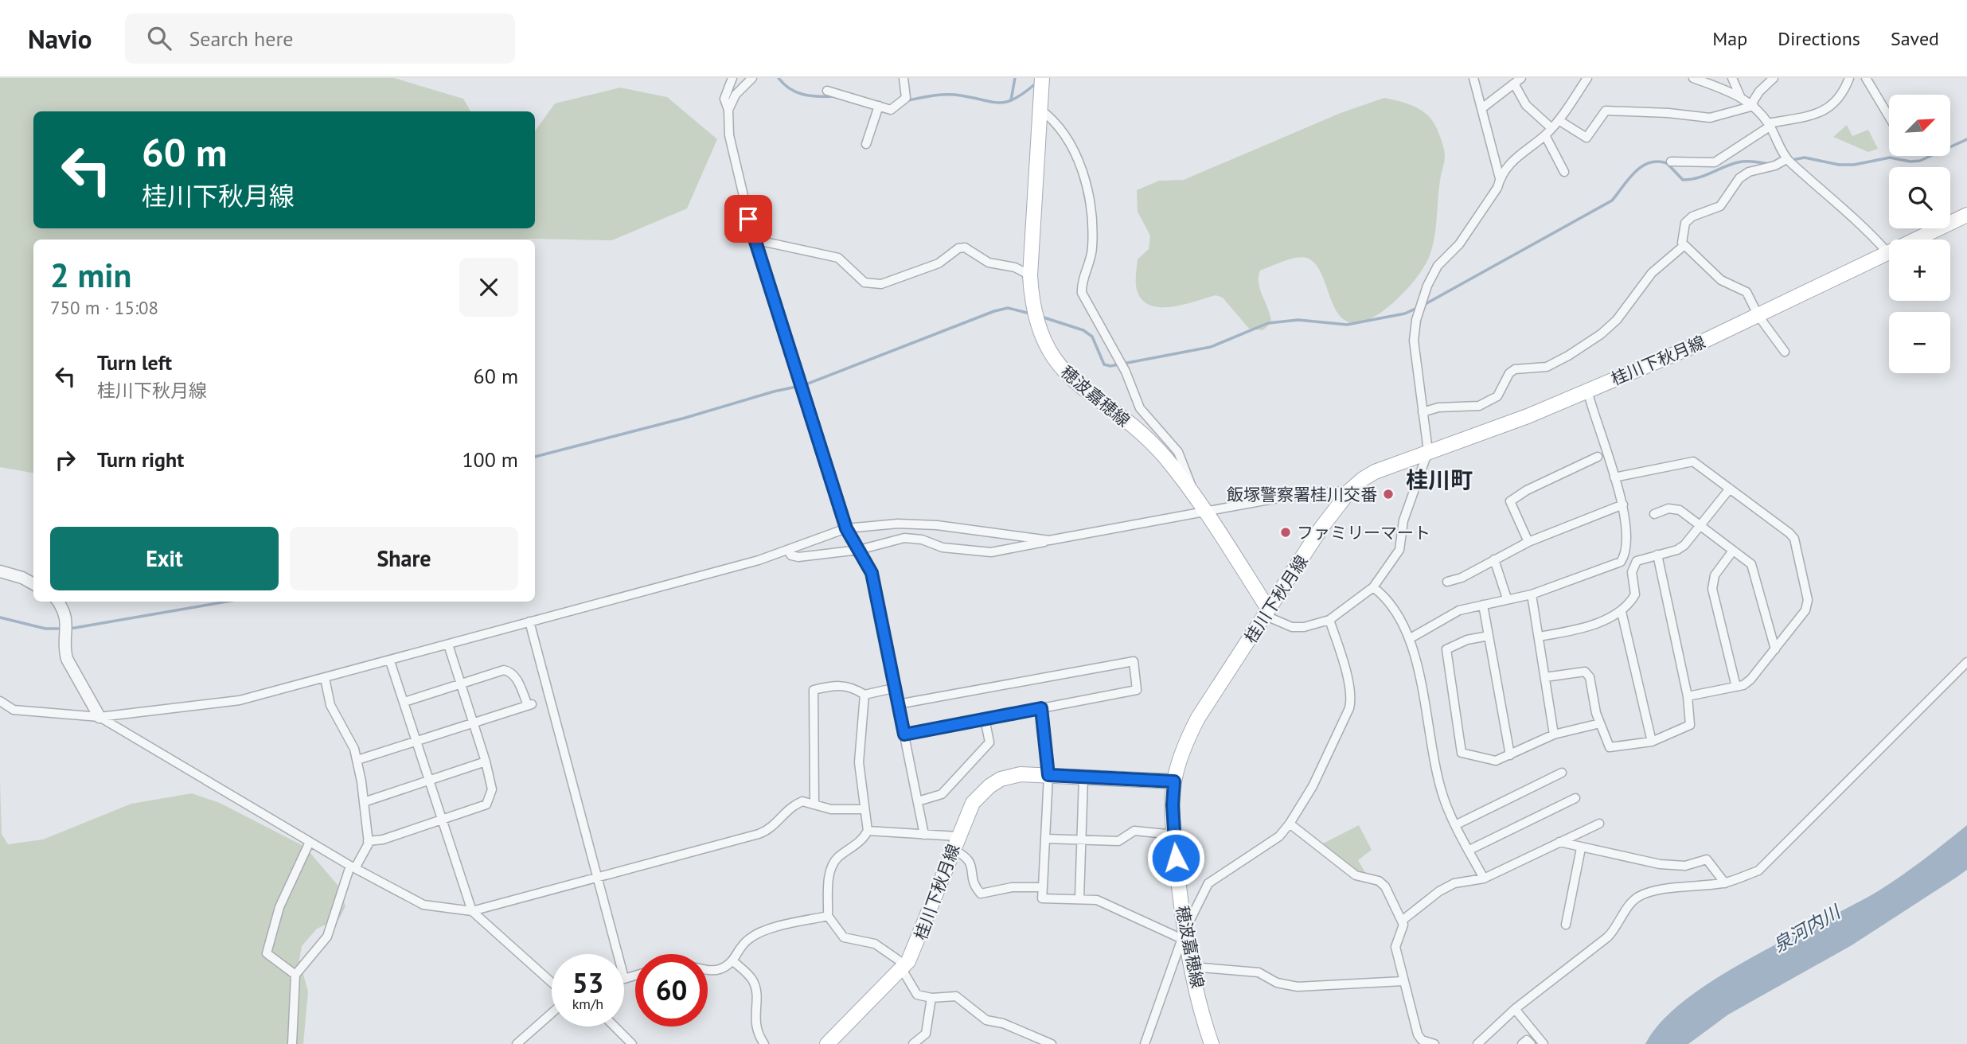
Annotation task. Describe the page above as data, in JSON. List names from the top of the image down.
{
  "streets": {
    "main road": ["桂川下秋月線", "穂波嘉穂線"]
  },
  "crossings": [
    ["桂川下秋月線", "穂波嘉穂線"]
  ],
  "districts": ["桂川町"],
  "water": ["泉河内川"],
  "places": ["飯塚警察署桂川交番", "ファミリーマート"],
  "north": "top right",
  "page": {
    "header": "Navio",
    "search": "Search here",
    "nav": ["Map", "Directions", "Saved"],
    "map_buttons": ["+", "−"],
    "turn": ["60 m", "桂川下秋月線"],
    "heading": ["2 min", "750 m · 15:08"],
    "list": [
      {
        "name": "Turn left",
        "note": "桂川下秋月線",
        "value": "60 m"
      },
      {
        "name": "Turn right",
        "value": "100 m"
      }
    ],
    "buttons": ["Exit", "Share"],
    "speed": "53 km/h",
    "limit": "60"
  }
}
